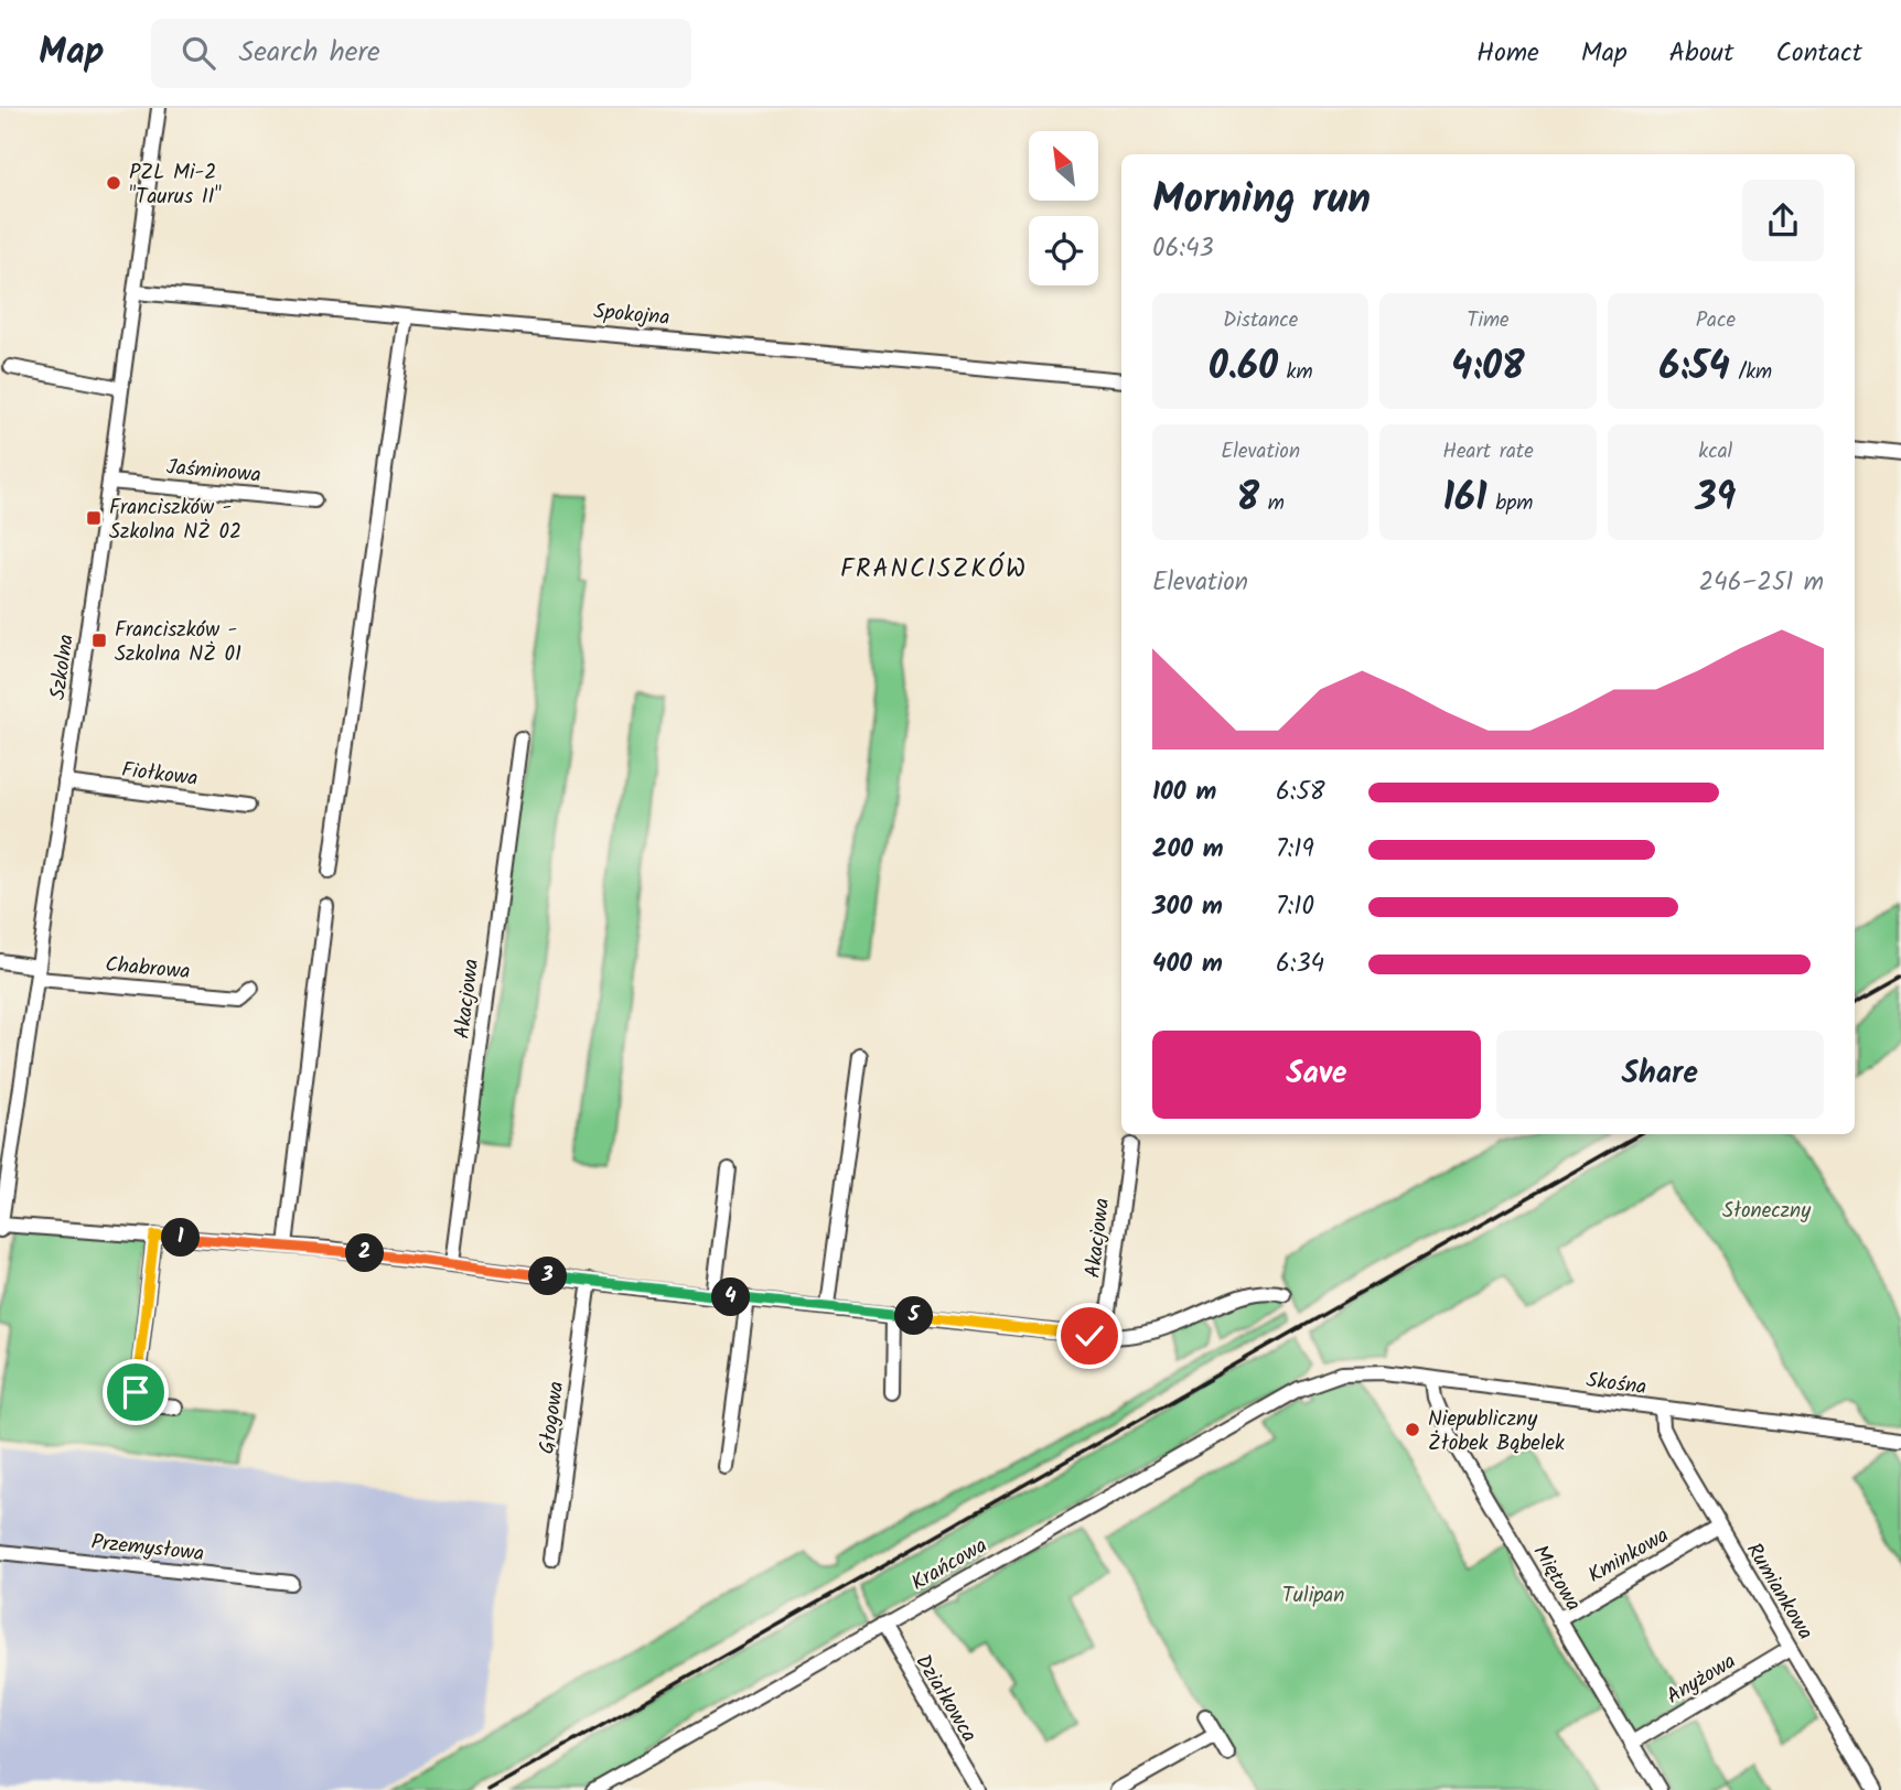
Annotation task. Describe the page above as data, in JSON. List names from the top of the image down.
{
  "streets": {
    "street": [
      "Spokojna",
      "Jaśminowa",
      "Szkolna",
      "Fiołkowa",
      "Chabrowa",
      "Akacjowa",
      "Skośna",
      "Głogowa",
      "Przemysłowa",
      "Kminkowa",
      "Krańcowa",
      "Miętowa",
      "Rumiankowa",
      "Anyżowa",
      "Działkowca"
    ]
  },
  "crossings": [
    ["Spokojna", "Szkolna"],
    ["Jaśminowa", "Szkolna"],
    ["Szkolna", "Fiołkowa"],
    ["Szkolna", "Chabrowa"],
    ["Skośna", "Krańcowa"],
    ["Skośna", "Miętowa"],
    ["Skośna", "Rumiankowa"],
    ["Kminkowa", "Miętowa"],
    ["Kminkowa", "Rumiankowa"],
    ["Krańcowa", "Działkowca"],
    ["Miętowa", "Anyżowa"],
    ["Rumiankowa", "Anyżowa"]
  ],
  "districts": ["FRANCISZKÓW"],
  "parks": ["Słoneczny", "Tulipan"],
  "places": {
    "other": ["PZL Mi-2 \"Taurus II\"", "Niepubliczny Żłobek Bąbelek"],
    "transit": ["Franciszków - Szkolna NŻ 02", "Franciszków - Szkolna NŻ 01"]
  },
  "north": "top left",
  "page": {
    "header": "Map",
    "search": "Search here",
    "nav": [
      "Home",
      "Map",
      "About",
      "Contact"
    ],
    "heading": ["Morning run", "06:43"],
    "stats": [
      ["Distance", "0.60 km"],
      ["Time", "4:08"],
      ["Pace", "6:54 /km"],
      ["Elevation", "8 m"],
      ["Heart rate", "161 bpm"],
      ["kcal", "39"]
    ],
    "chart": ["Elevation", "246–251 m"],
    "list": [
      {
        "name": "100 m",
        "note": "6:58"
      },
      {
        "name": "200 m",
        "note": "7:19"
      },
      {
        "name": "300 m",
        "note": "7:10"
      },
      {
        "name": "400 m",
        "note": "6:34"
      }
    ],
    "buttons": ["Save", "Share"],
    "pins": [
      "1",
      "2",
      "3",
      "4",
      "5"
    ]
  }
}
